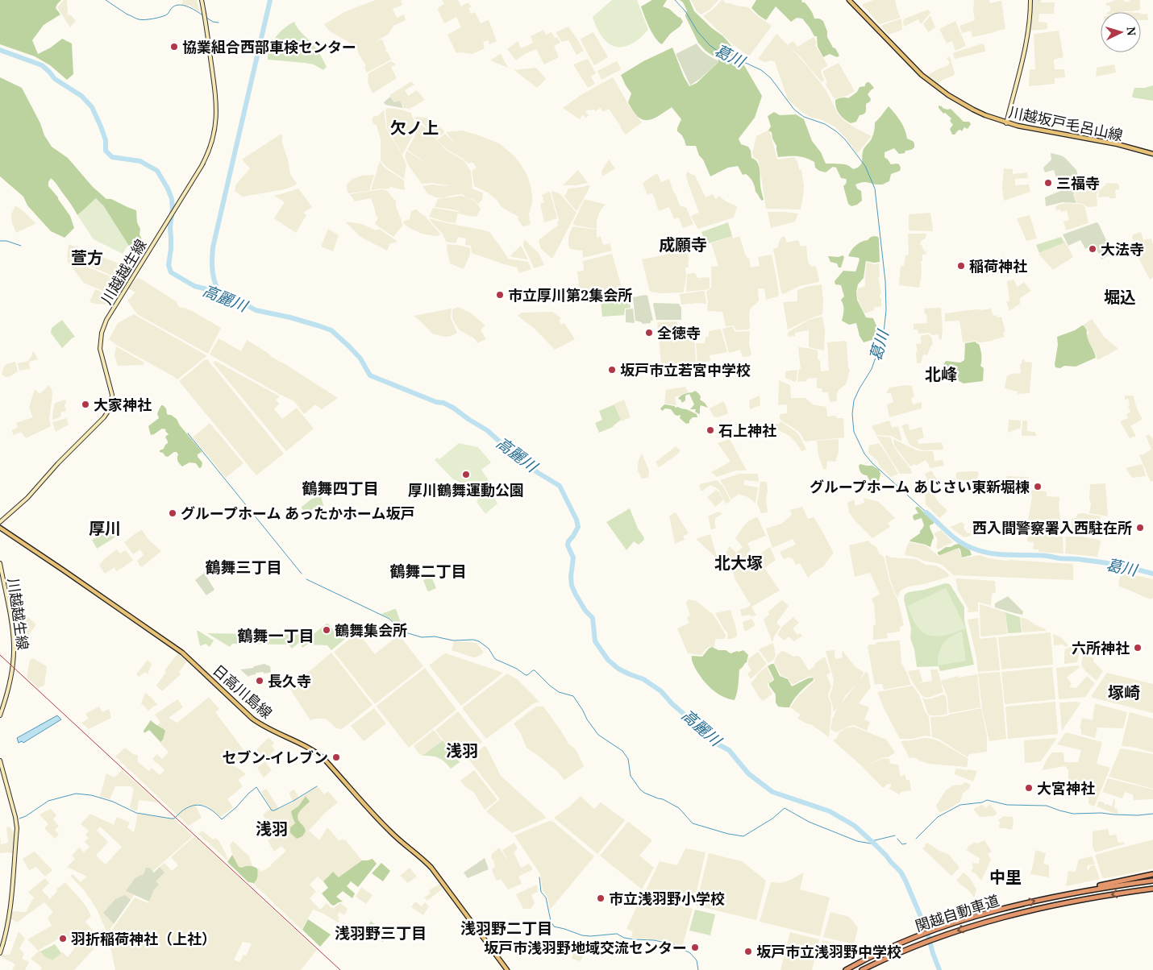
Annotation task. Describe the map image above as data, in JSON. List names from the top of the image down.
{
  "streets": {
    "highway": ["関越自動車道"],
    "main road": ["川越坂戸毛呂山線", "川越越生線", "日高川島線"]
  },
  "districts": [
    "欠ノ上",
    "成願寺",
    "萱方",
    "堀込",
    "北峰",
    "鶴舞四丁目",
    "厚川",
    "北大塚",
    "鶴舞三丁目",
    "鶴舞二丁目",
    "鶴舞一丁目",
    "塚崎",
    "浅羽",
    "浅羽",
    "中里",
    "浅羽野二丁目",
    "浅羽野三丁目"
  ],
  "water": ["葛川", "高麗川"],
  "places": [
    "協業組合西部車検センター",
    "三福寺",
    "大法寺",
    "稲荷神社",
    "市立厚川第2集会所",
    "全徳寺",
    "坂戸市立若宮中学校",
    "大家神社",
    "石上神社",
    "厚川鶴舞運動公園",
    "グループホーム あじさい東新堀棟",
    "グループホーム あったかホーム坂戸",
    "西入間警察署入西駐在所",
    "鶴舞集会所",
    "六所神社",
    "長久寺",
    "セブン-イレブン",
    "大宮神社",
    "市立浅羽野小学校",
    "羽折稲荷神社（上社）",
    "坂戸市浅羽野地域交流センター",
    "坂戸市立浅羽野中学校"
  ],
  "north": "right"
}
